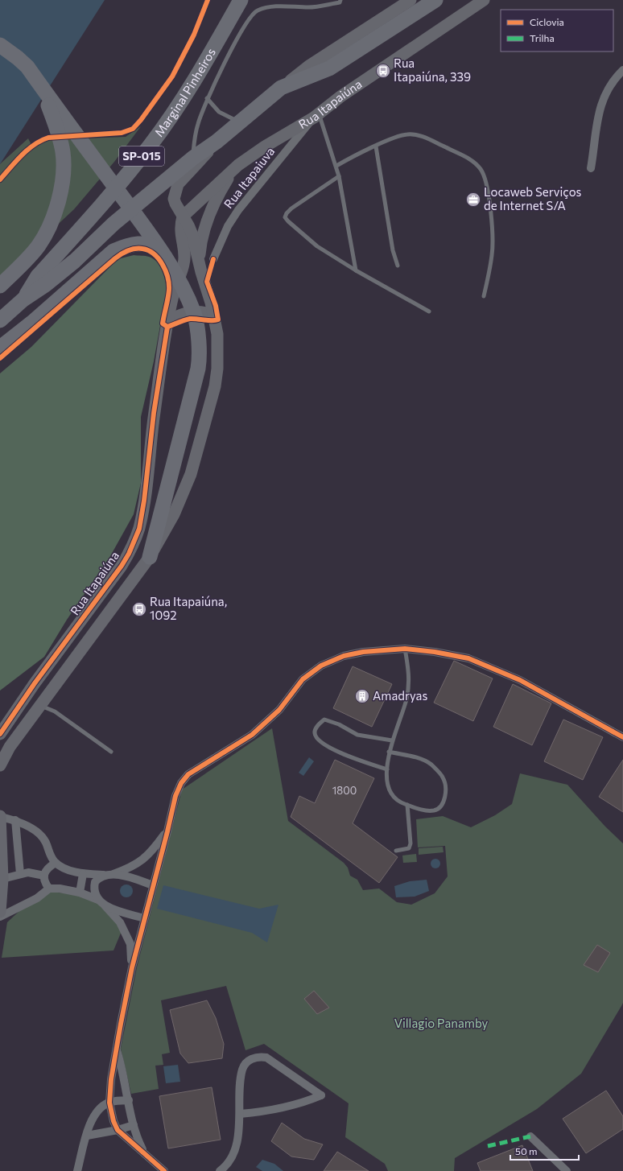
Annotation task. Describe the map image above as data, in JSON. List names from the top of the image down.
{
  "streets": {
    "highway": ["Marginal Pinheiros", "SP-015"],
    "main road": ["Rua Itapaiúna"],
    "street": ["Rua Itapaiuva"]
  },
  "crossings": [
    ["Marginal Pinheiros", "SP-015"],
    ["Rua Itapaiúna", "Rua Itapaiuva"]
  ],
  "parks": ["Villagio Panamby"],
  "places": {
    "bus stop": ["Rua Itapaiúna, 339", "Rua Itapaiúna, 1092"],
    "office": ["Locaweb Serviços de Internet S/A"],
    "building": ["Amadryas"]
  },
  "house_numbers": ["1800"],
  "legend": ["Ciclovia", "Trilha"],
  "scale_bar": "50 m"
}
